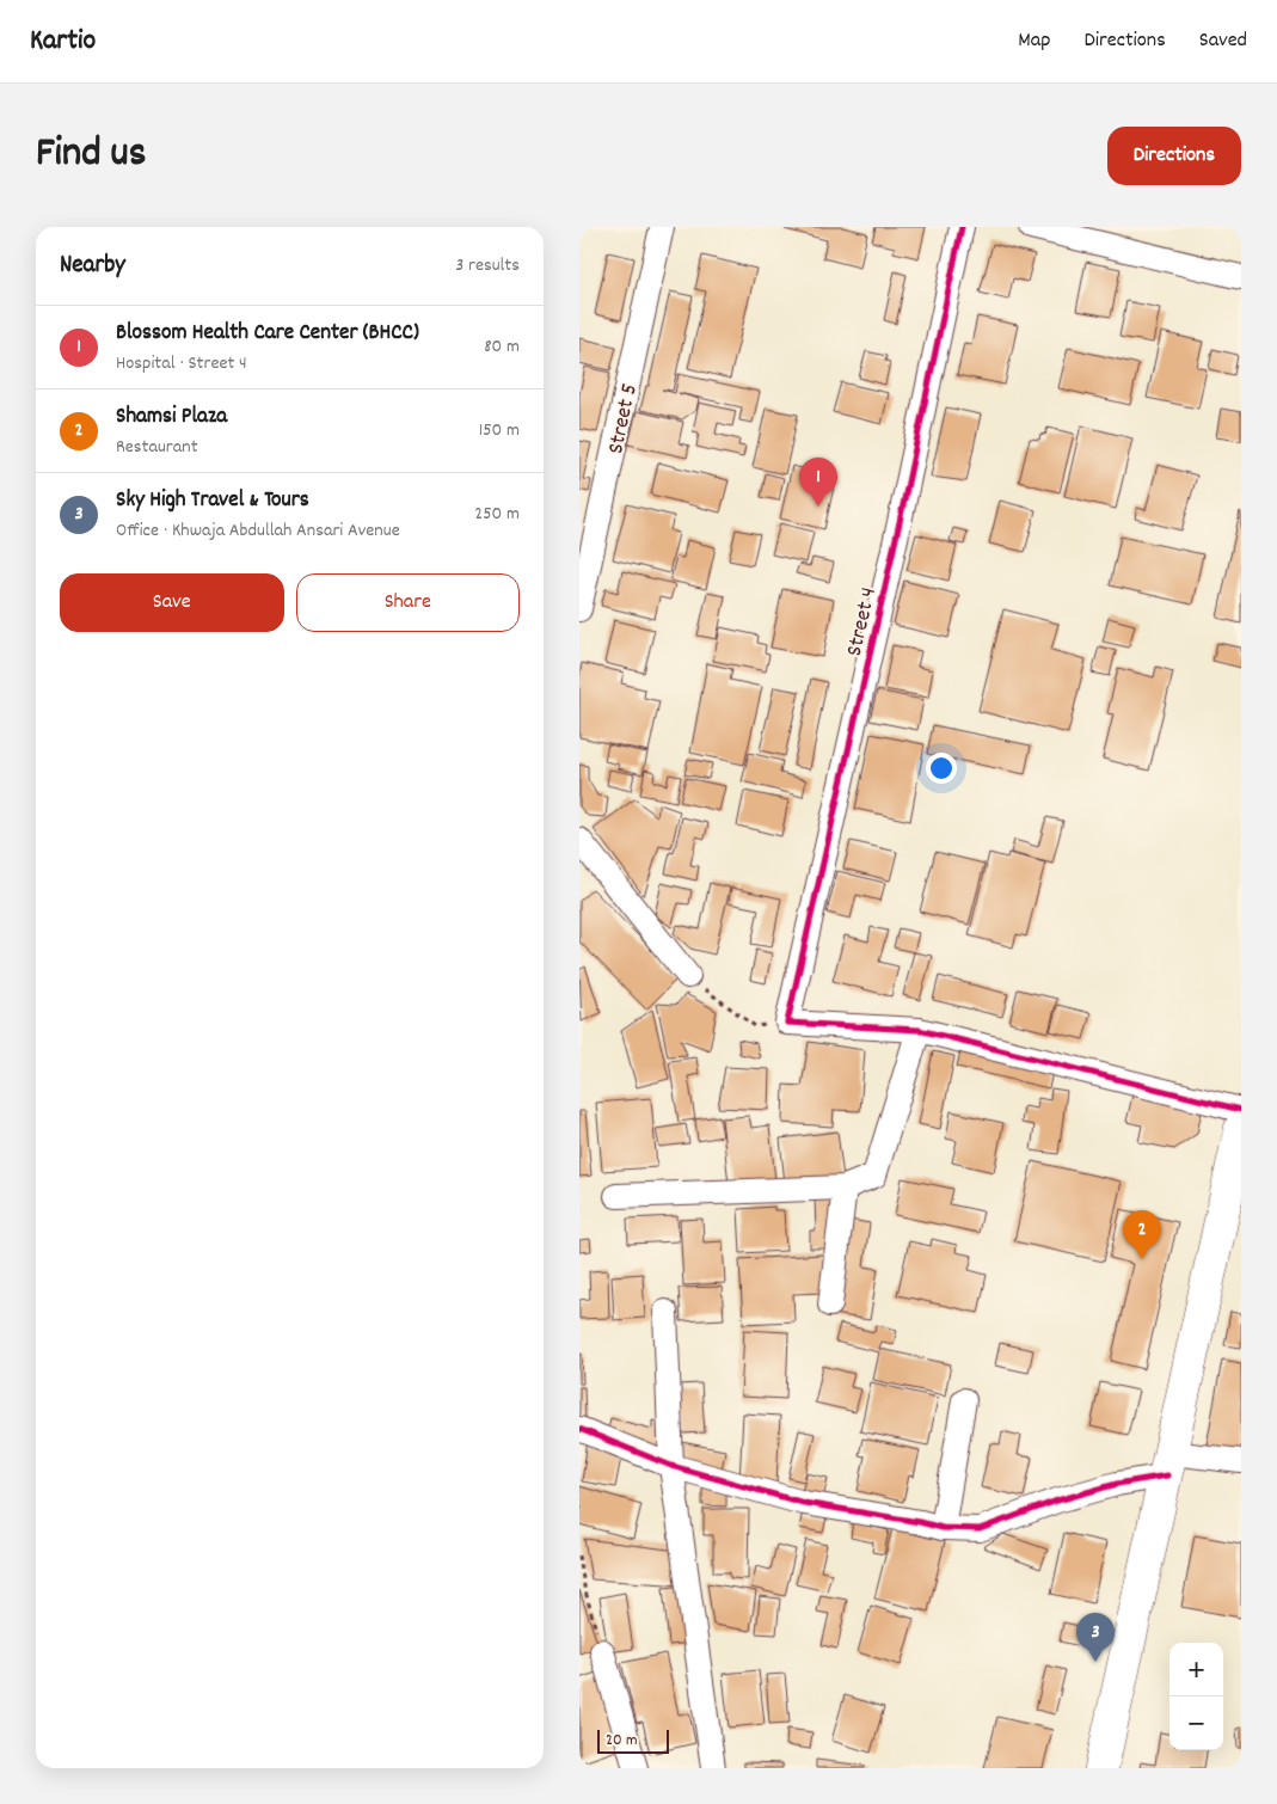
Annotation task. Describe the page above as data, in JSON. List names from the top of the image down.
{
  "streets": {
    "street": ["Street 5", "Street 4"]
  },
  "scale_bar": "20 m",
  "page": {
    "header": "Kartio",
    "nav": ["Map", "Directions", "Saved"],
    "title": "Find us",
    "buttons": [
      "Directions",
      ["Save", "Share"]
    ],
    "heading": ["Nearby", "3 results"],
    "list": [
      {
        "mark": "1",
        "name": "Blossom Health Care Center (BHCC)",
        "note": "Hospital · Street 4",
        "value": "80 m"
      },
      {
        "mark": "2",
        "name": "Shamsi Plaza",
        "note": "Restaurant",
        "value": "150 m"
      },
      {
        "mark": "3",
        "name": "Sky High Travel & Tours",
        "note": "Office · Khwaja Abdullah Ansari Avenue",
        "value": "250 m"
      }
    ],
    "pins": ["1", "2", "3"],
    "map_buttons": ["+", "−"],
    "scale": "20 m"
  }
}
